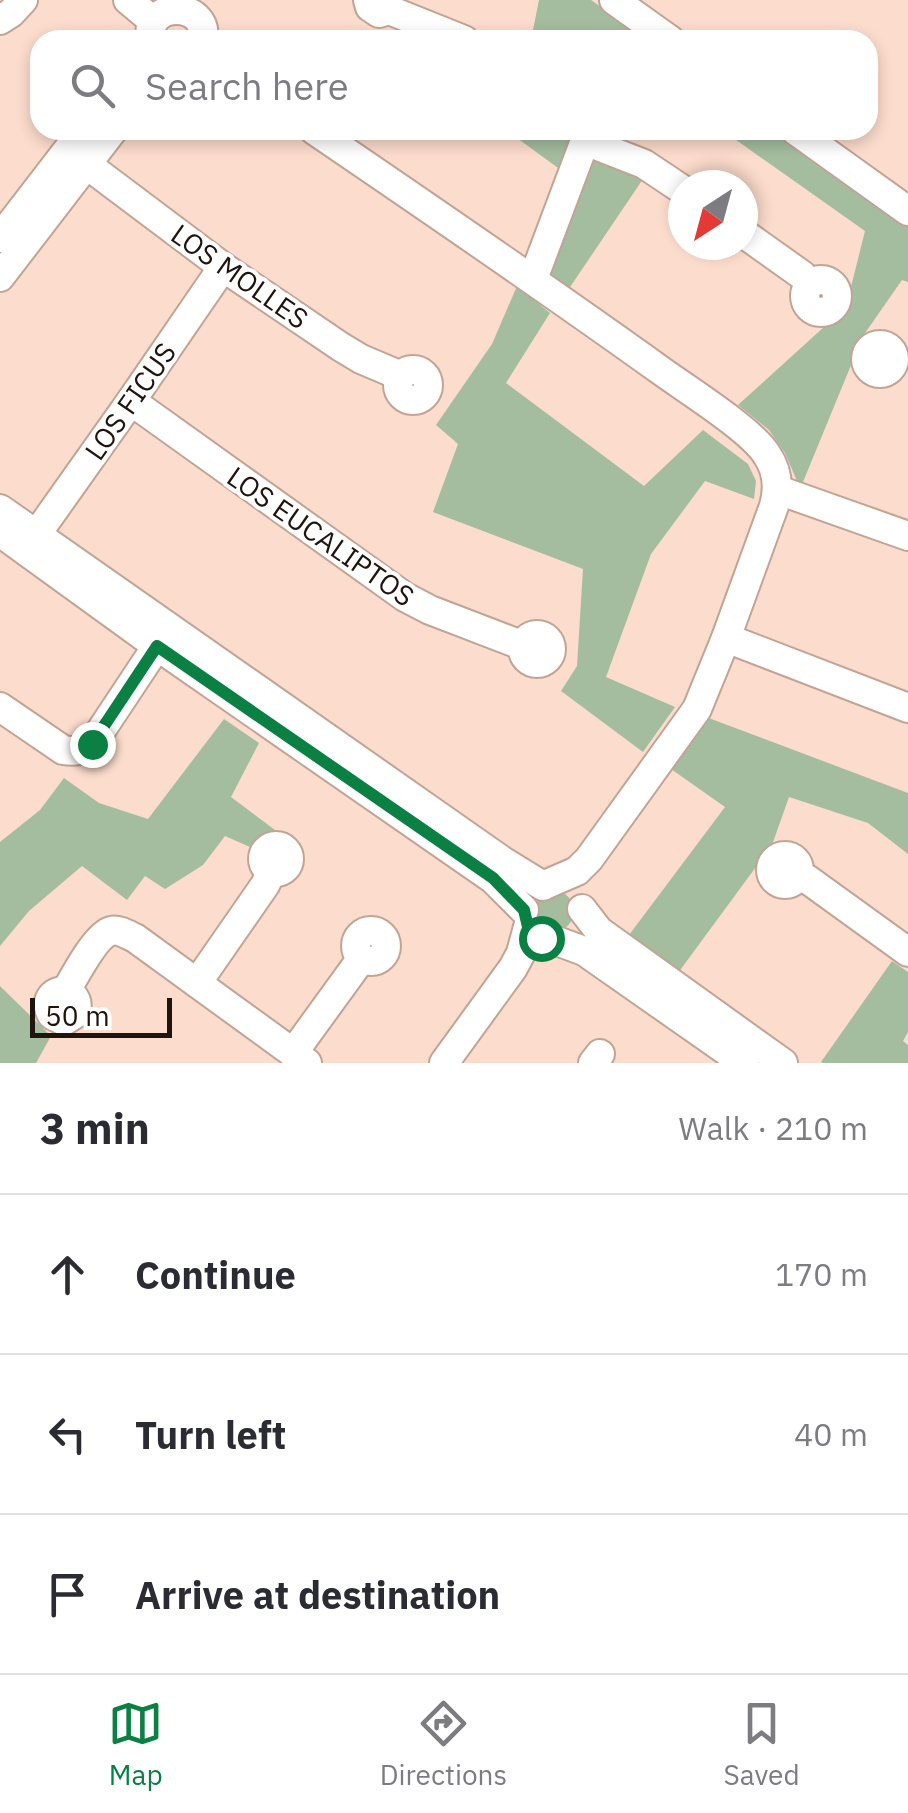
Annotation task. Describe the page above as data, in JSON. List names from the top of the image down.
{
  "streets": {
    "street": ["LOS MOLLES", "LOS FICUS", "LOS EUCALIPTOS"]
  },
  "crossings": [
    ["LOS MOLLES", "LOS FICUS"],
    ["LOS FICUS", "LOS EUCALIPTOS"]
  ],
  "scale_bar": "50 m",
  "north": "bottom left",
  "page": {
    "search": "Search here",
    "scale": "50 m",
    "heading": ["3 min", "Walk · 210 m"],
    "list": [
      ["Continue", "170 m"],
      ["Turn left", "40 m"],
      "Arrive at destination"
    ],
    "nav": ["Map", "Directions", "Saved"]
  }
}
